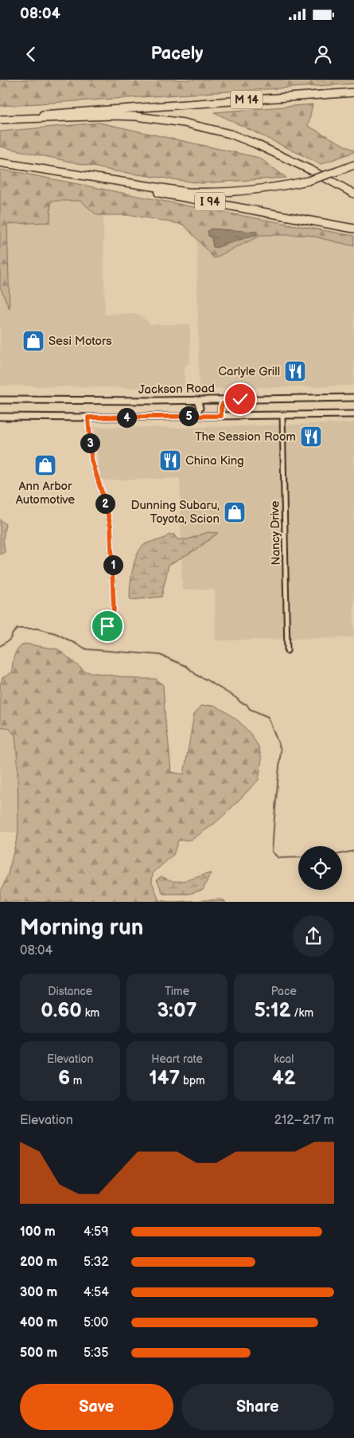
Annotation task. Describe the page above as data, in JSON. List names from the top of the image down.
{
  "streets": {
    "highway": ["M 14", "I 94"],
    "main road": ["Jackson Road"],
    "street": ["Nancy Drive"]
  },
  "places": {
    "shop": ["Sesi Motors", "Ann Arbor Automotive", "Dunning Subaru, Toyota, Scion"],
    "restaurant": ["Carlyle Grill", "The Session Room", "China King"]
  },
  "page": {
    "status": "08:04",
    "header": "Pacely",
    "pins": [
      "5",
      "4",
      "3",
      "2",
      "1"
    ],
    "heading": ["Morning run", "08:04"],
    "stats": [
      ["Distance", "0.60 km"],
      ["Time", "3:07"],
      ["Pace", "5:12 /km"],
      ["Elevation", "6 m"],
      ["Heart rate", "147 bpm"],
      ["kcal", "42"]
    ],
    "chart": ["Elevation", "212–217 m"],
    "list": [
      {
        "name": "100 m",
        "note": "4:59"
      },
      {
        "name": "200 m",
        "note": "5:32"
      },
      {
        "name": "300 m",
        "note": "4:54"
      },
      {
        "name": "400 m",
        "note": "5:00"
      },
      {
        "name": "500 m",
        "note": "5:35"
      }
    ],
    "buttons": ["Save", "Share"]
  }
}
